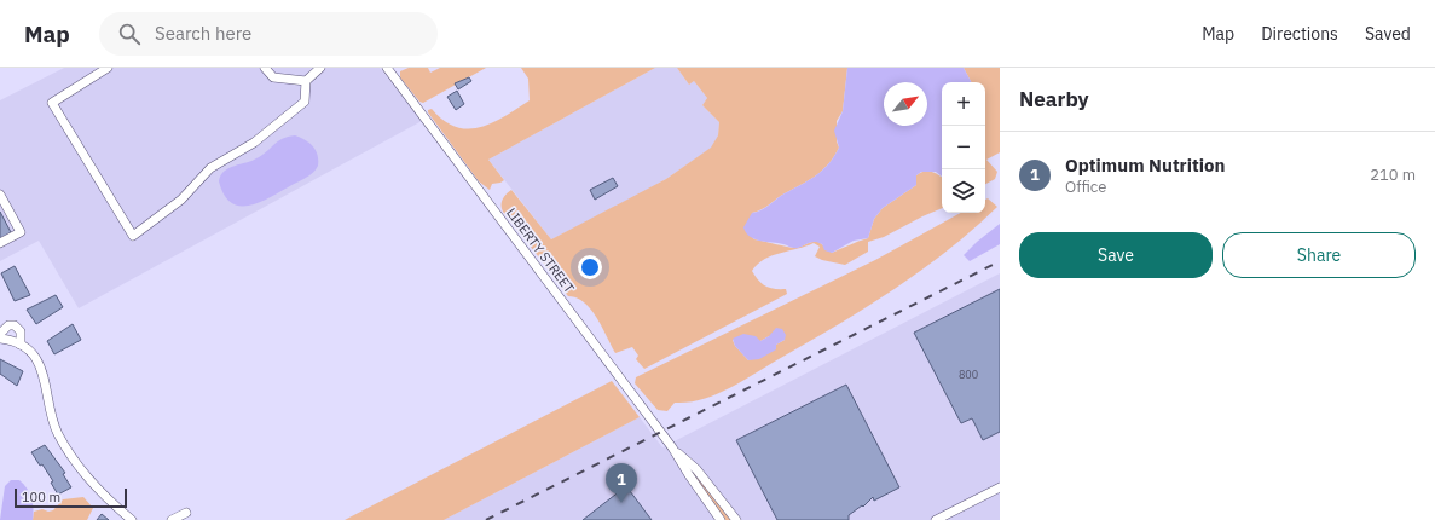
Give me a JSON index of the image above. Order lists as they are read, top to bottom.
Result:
{
  "streets": {
    "street": ["LIBERTY STREET"]
  },
  "house_numbers": ["800"],
  "scale_bar": "100 m",
  "north": "top right",
  "page": {
    "header": "Map",
    "search": "Search here",
    "nav": ["Map", "Directions", "Saved"],
    "heading": "Nearby",
    "map_buttons": ["+", "−"],
    "list": [
      {
        "mark": "1",
        "name": "Optimum Nutrition",
        "note": "Office",
        "value": "210 m"
      }
    ],
    "buttons": ["Save", "Share"],
    "pins": "1",
    "scale": "100 m"
  }
}
